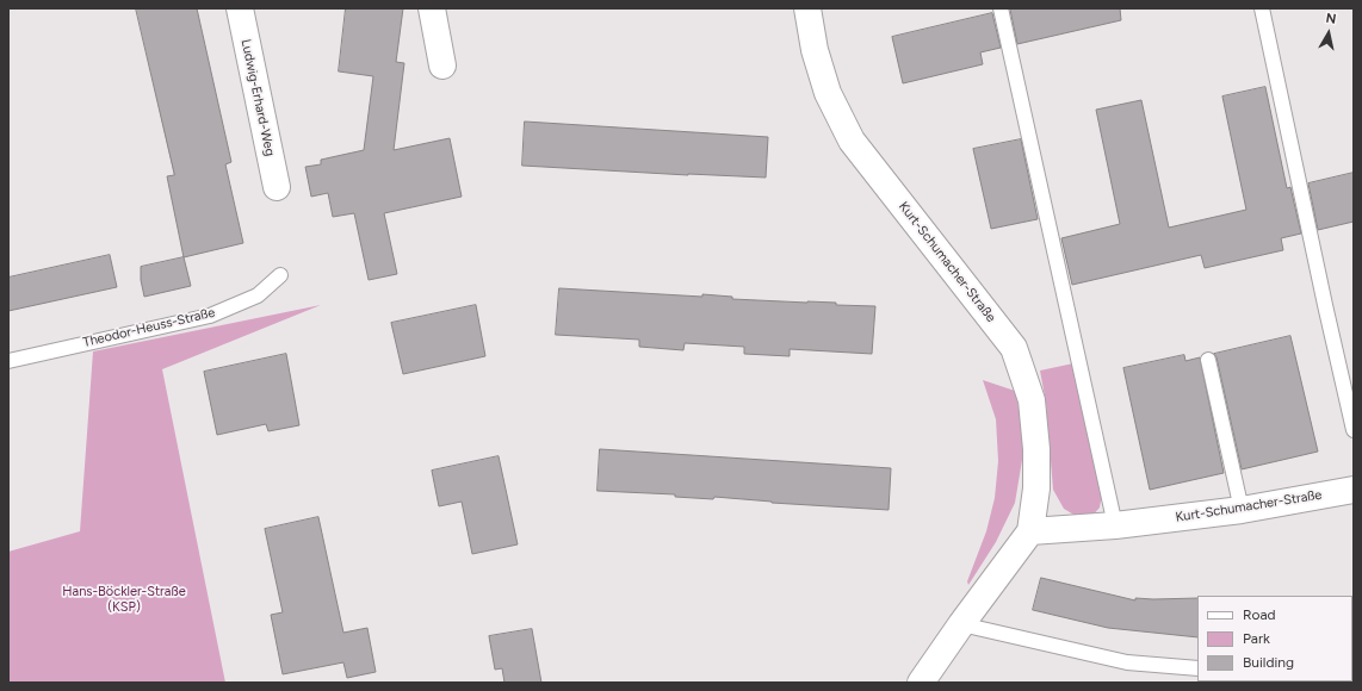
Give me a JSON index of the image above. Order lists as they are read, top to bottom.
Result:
{
  "streets": {
    "street": ["Ludwig-Erhard-Weg", "Kurt-Schumacher-Straße"],
    "lane": ["Theodor-Heuss-Straße"]
  },
  "parks": ["Hans-Böckler-Straße (KSP)"],
  "legend": ["Road", "Park", "Building"],
  "north": "top"
}
